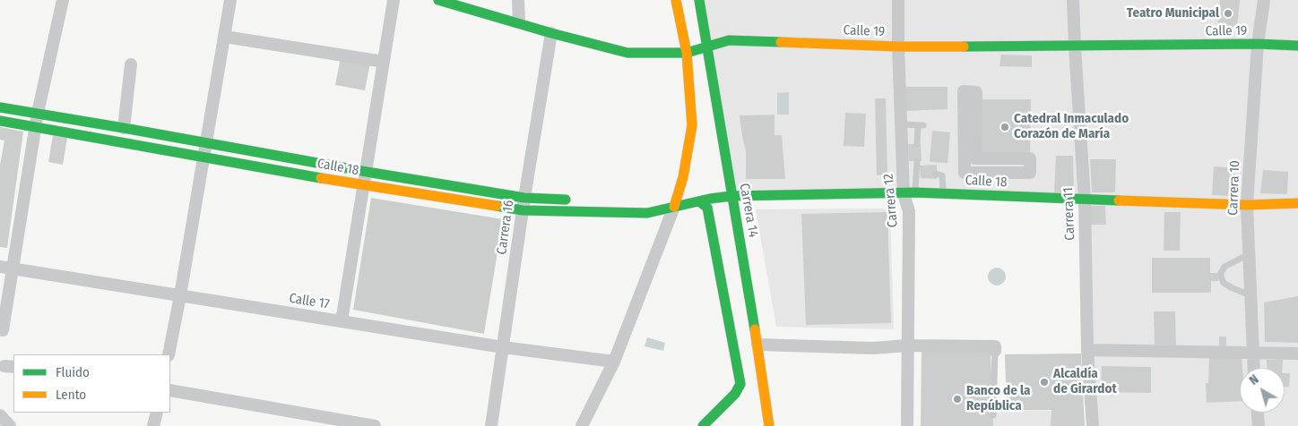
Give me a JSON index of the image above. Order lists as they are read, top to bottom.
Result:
{
  "streets": {
    "street": [
      "Calle 19",
      "Calle 18",
      "Carrera 10",
      "Carrera 12",
      "Carrera 14",
      "Carrera 11",
      "Carrera 16",
      "Calle 17"
    ]
  },
  "crossings": [
    ["Calle 19", "Carrera 10"],
    ["Calle 19", "Carrera 12"],
    ["Calle 19", "Carrera 14"],
    ["Calle 19", "Carrera 11"],
    ["Calle 19", "Carrera 16"],
    ["Calle 18", "Carrera 10"],
    ["Calle 18", "Carrera 12"],
    ["Calle 18", "Carrera 14"],
    ["Calle 18", "Carrera 11"],
    ["Calle 18", "Carrera 16"],
    ["Carrera 16", "Calle 17"]
  ],
  "places": [
    "Teatro Municipal",
    "Catedral Inmaculado Corazón de María",
    "Alcaldía de Girardot",
    "Banco de la República"
  ],
  "legend": ["Fluido", "Lento"],
  "north": "top left"
}
